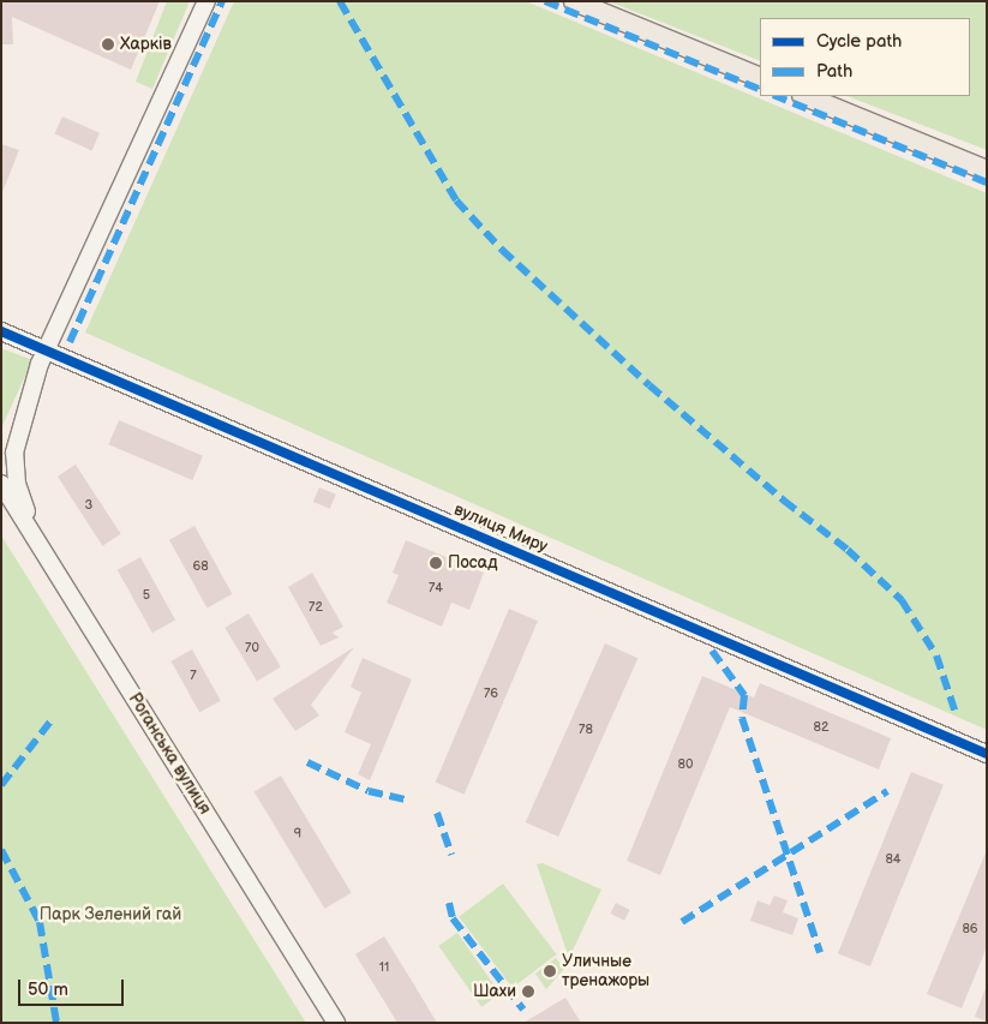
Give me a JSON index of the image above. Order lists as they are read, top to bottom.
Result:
{
  "streets": {
    "main road": ["вулиця Миру", "Роганська вулиця"]
  },
  "parks": ["Парк Зелений гай"],
  "places": [
    "Харків",
    "Посад",
    "Уличные тренажоры",
    "Шахи"
  ],
  "house_numbers": [
    "3",
    "68",
    "74",
    "5",
    "72",
    "70",
    "7",
    "76",
    "82",
    "78",
    "80",
    "9",
    "84",
    "86",
    "11"
  ],
  "legend": ["Cycle path", "Path"],
  "scale_bar": "50 m"
}
